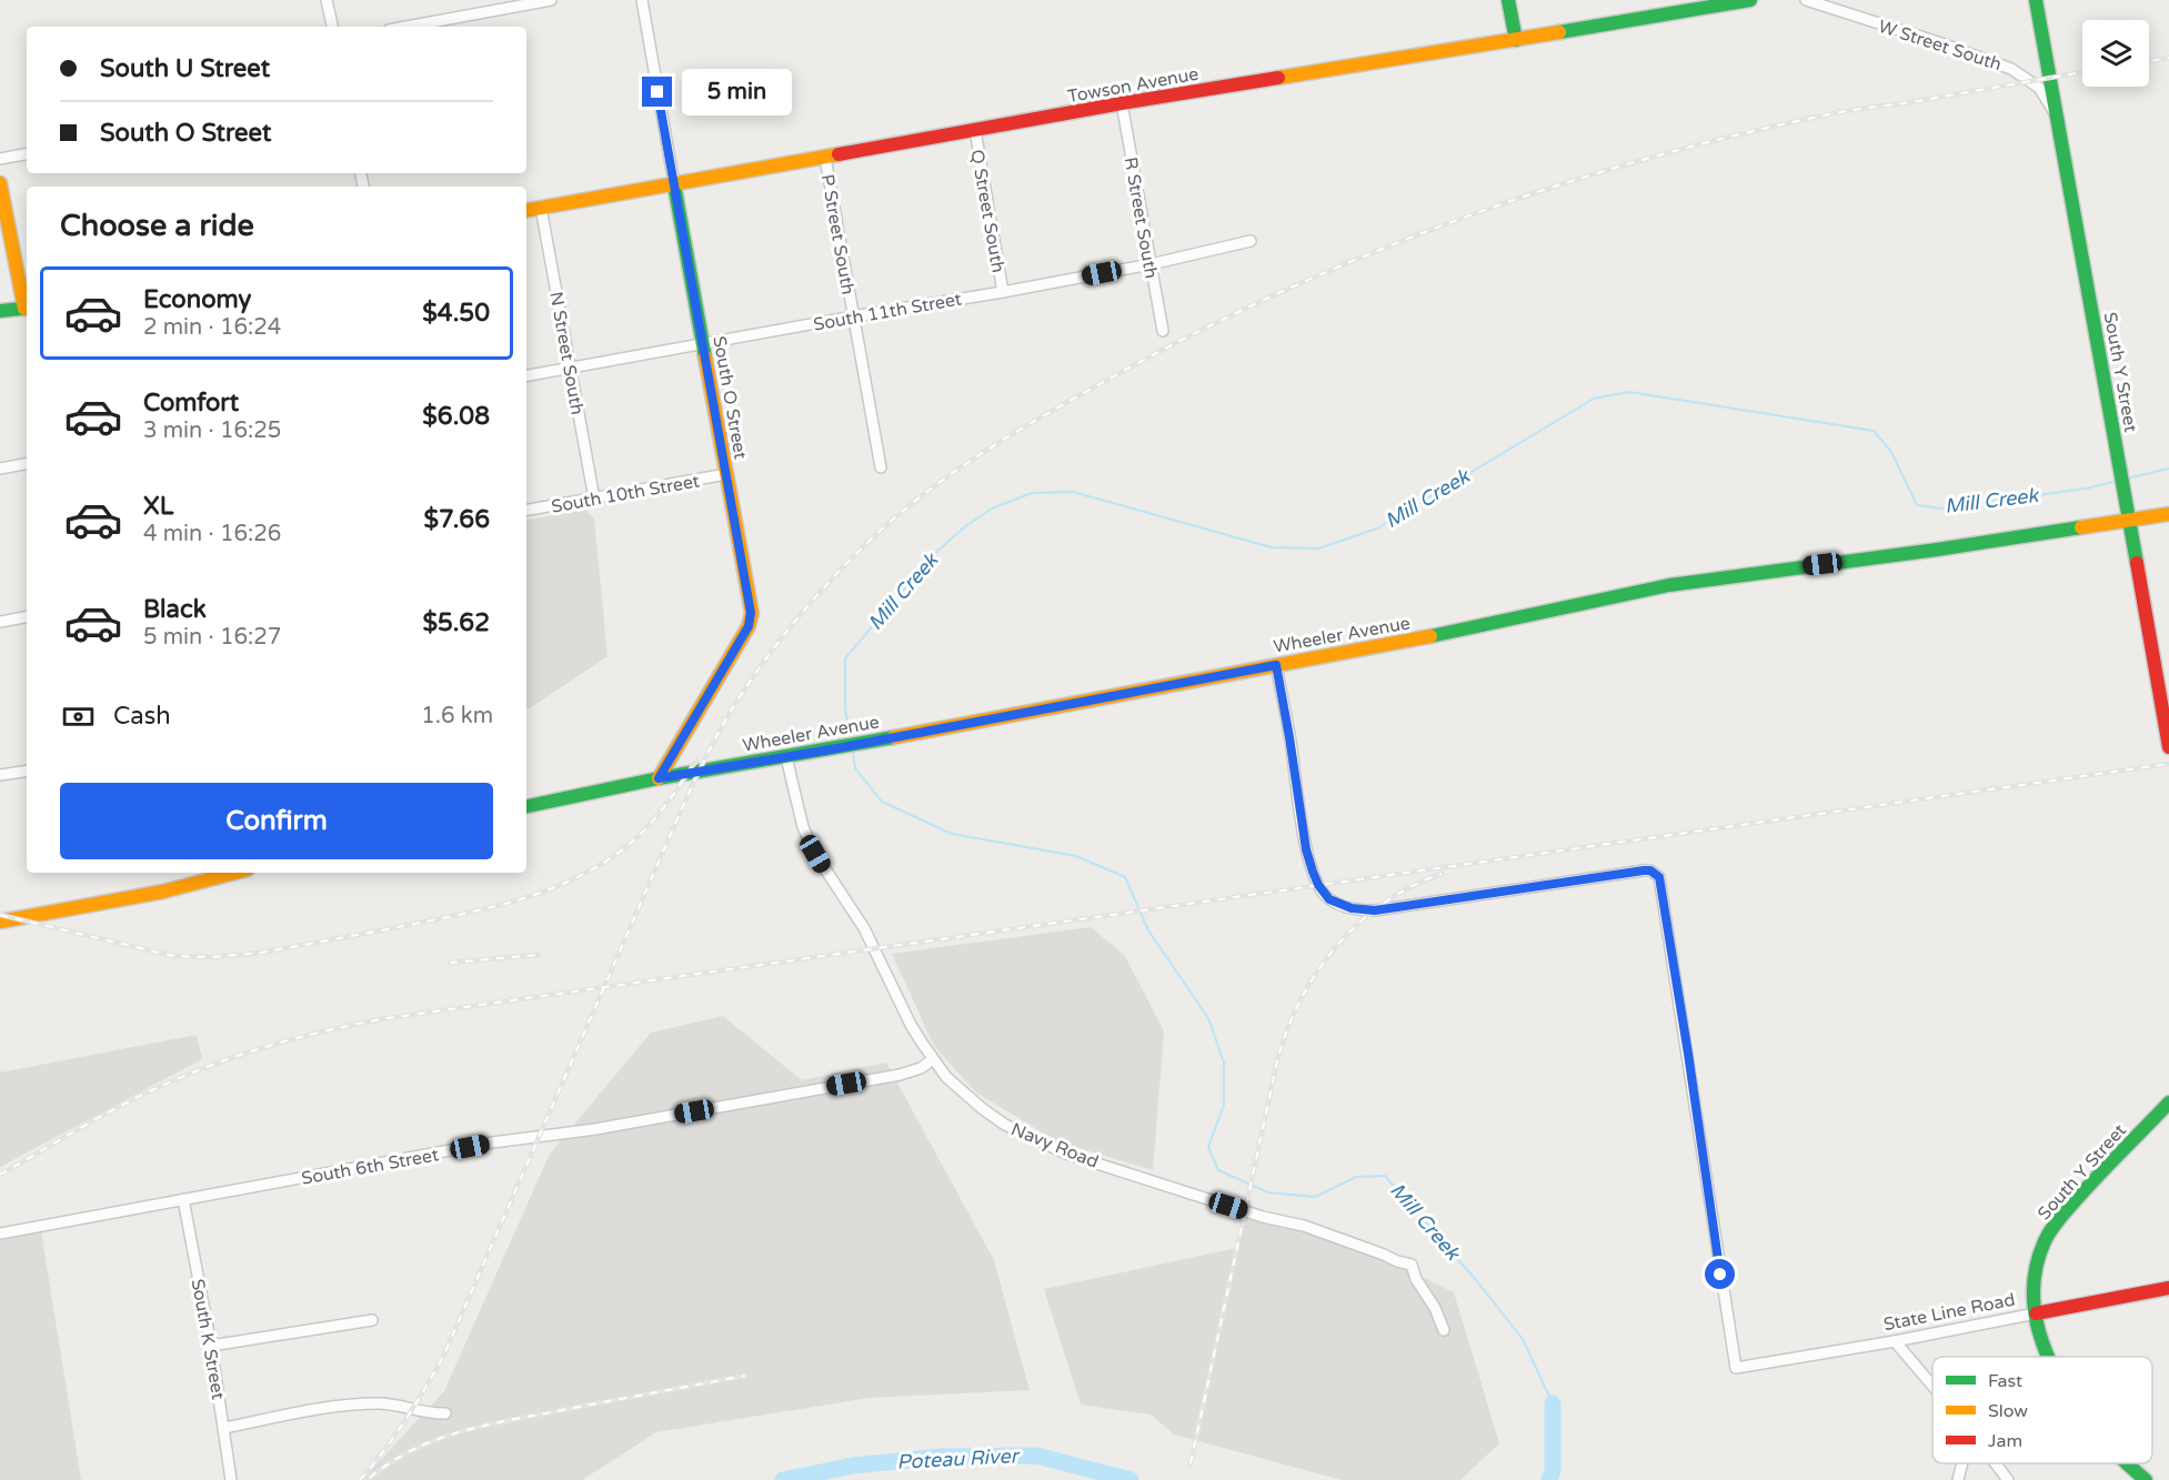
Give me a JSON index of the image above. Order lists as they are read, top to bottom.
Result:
{
  "streets": {
    "main road": [
      "Towson Avenue",
      "South Y Street",
      "South O Street",
      "Wheeler Avenue",
      "State Line Road"
    ],
    "street": [
      "W Street South",
      "Q Street South",
      "R Street South",
      "P Street South",
      "South 11th Street",
      "N Street South",
      "South 10th Street",
      "Navy Road",
      "South 6th Street",
      "South K Street"
    ]
  },
  "crossings": [
    ["W Street South", "South Y Street"],
    ["Towson Avenue", "Q Street South"],
    ["Towson Avenue", "R Street South"],
    ["Towson Avenue", "P Street South"],
    ["Towson Avenue", "N Street South"],
    ["Towson Avenue", "South O Street"],
    ["Q Street South", "South 11th Street"],
    ["R Street South", "South 11th Street"],
    ["P Street South", "South 11th Street"],
    ["South 11th Street", "N Street South"],
    ["South 11th Street", "South O Street"],
    ["N Street South", "South 10th Street"],
    ["South Y Street", "Wheeler Avenue"],
    ["South Y Street", "State Line Road"],
    ["South O Street", "South 10th Street"],
    ["South O Street", "Wheeler Avenue"],
    ["Wheeler Avenue", "Navy Road"],
    ["Wheeler Avenue", "State Line Road"],
    ["Navy Road", "South 6th Street"],
    ["South 6th Street", "South K Street"]
  ],
  "water": ["Mill Creek", "Poteau River"],
  "legend": ["Fast", "Slow", "Jam"],
  "page": {
    "banner": ["South U Street", "South O Street"],
    "bubble": "5 min",
    "heading": "Choose a ride",
    "list": [
      {
        "name": "Economy",
        "note": "2 min · 16:24",
        "value": "$4.50"
      },
      {
        "name": "Comfort",
        "note": "3 min · 16:25",
        "value": "$6.08"
      },
      {
        "name": "XL",
        "note": "4 min · 16:26",
        "value": "$7.66"
      },
      {
        "name": "Black",
        "note": "5 min · 16:27",
        "value": "$5.62"
      }
    ],
    "pay": ["Cash", "1.6 km"],
    "buttons": "Confirm"
  }
}
